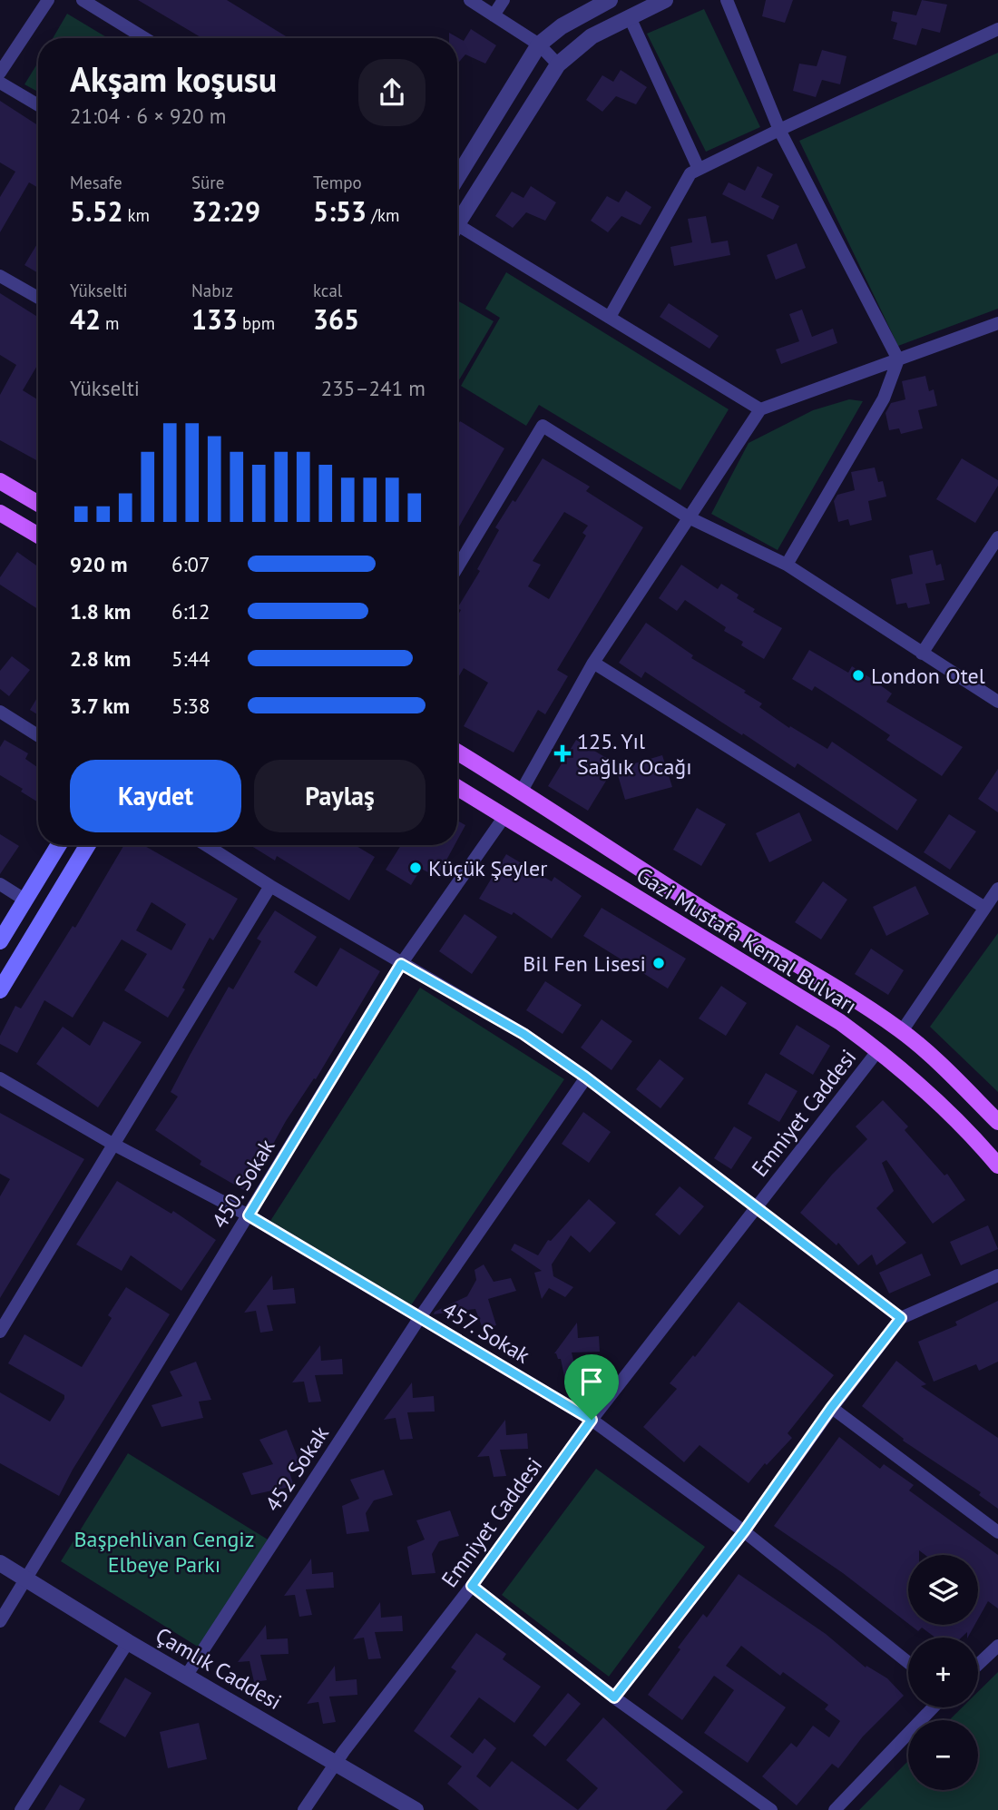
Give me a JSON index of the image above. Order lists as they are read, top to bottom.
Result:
{
  "streets": {
    "main road": ["Gazi Mustafa Kemal Bulvarı"],
    "street": [
      "Emniyet Caddesi",
      "450. Sokak",
      "457. Sokak",
      "452 Sokak",
      "Çamlık Caddesi"
    ]
  },
  "crossings": [
    ["Gazi Mustafa Kemal Bulvarı", "Emniyet Caddesi"],
    ["Gazi Mustafa Kemal Bulvarı", "450. Sokak"],
    ["Emniyet Caddesi", "457. Sokak"],
    ["Emniyet Caddesi", "Çamlık Caddesi"],
    ["450. Sokak", "457. Sokak"],
    ["450. Sokak", "Çamlık Caddesi"],
    ["457. Sokak", "452 Sokak"],
    ["452 Sokak", "Çamlık Caddesi"]
  ],
  "parks": ["Başpehlivan Cengiz Elbeye Parkı"],
  "places": {
    "other": ["London Otel", "Küçük Şeyler", "Bil Fen Lisesi"],
    "health": ["125. Yıl Sağlık Ocağı"]
  },
  "page": {
    "heading": ["Akşam koşusu", "21:04 · 6 × 920 m"],
    "stats": [
      ["Mesafe", "5.52 km"],
      ["Süre", "32:29"],
      ["Tempo", "5:53 /km"],
      ["Yükselti", "42 m"],
      ["Nabız", "133 bpm"],
      ["kcal", "365"]
    ],
    "chart": ["Yükselti", "235–241 m"],
    "list": [
      {
        "name": "920 m",
        "note": "6:07"
      },
      {
        "name": "1.8 km",
        "note": "6:12"
      },
      {
        "name": "2.8 km",
        "note": "5:44"
      },
      {
        "name": "3.7 km",
        "note": "5:38"
      }
    ],
    "buttons": ["Kaydet", "Paylaş"],
    "map_buttons": ["+", "−"]
  }
}
